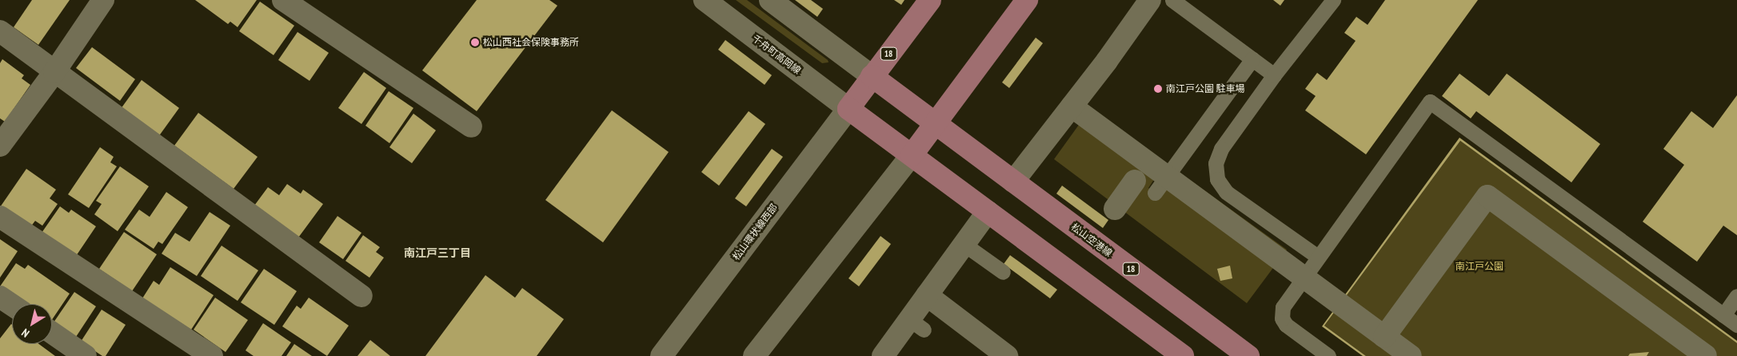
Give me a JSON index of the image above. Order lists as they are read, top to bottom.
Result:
{
  "streets": {
    "main road": ["18", "松山空港線"],
    "street": ["千舟町高岡線", "松山環状線西部"]
  },
  "crossings": [
    ["18", "千舟町高岡線"],
    ["18", "松山環状線西部"],
    ["18", "松山空港線"],
    ["千舟町高岡線", "松山環状線西部"]
  ],
  "districts": ["南江戸三丁目"],
  "parks": ["南江戸公園"],
  "places": ["松山西社会保険事務所", "南江戸公園 駐車場"],
  "north": "bottom left"
}
